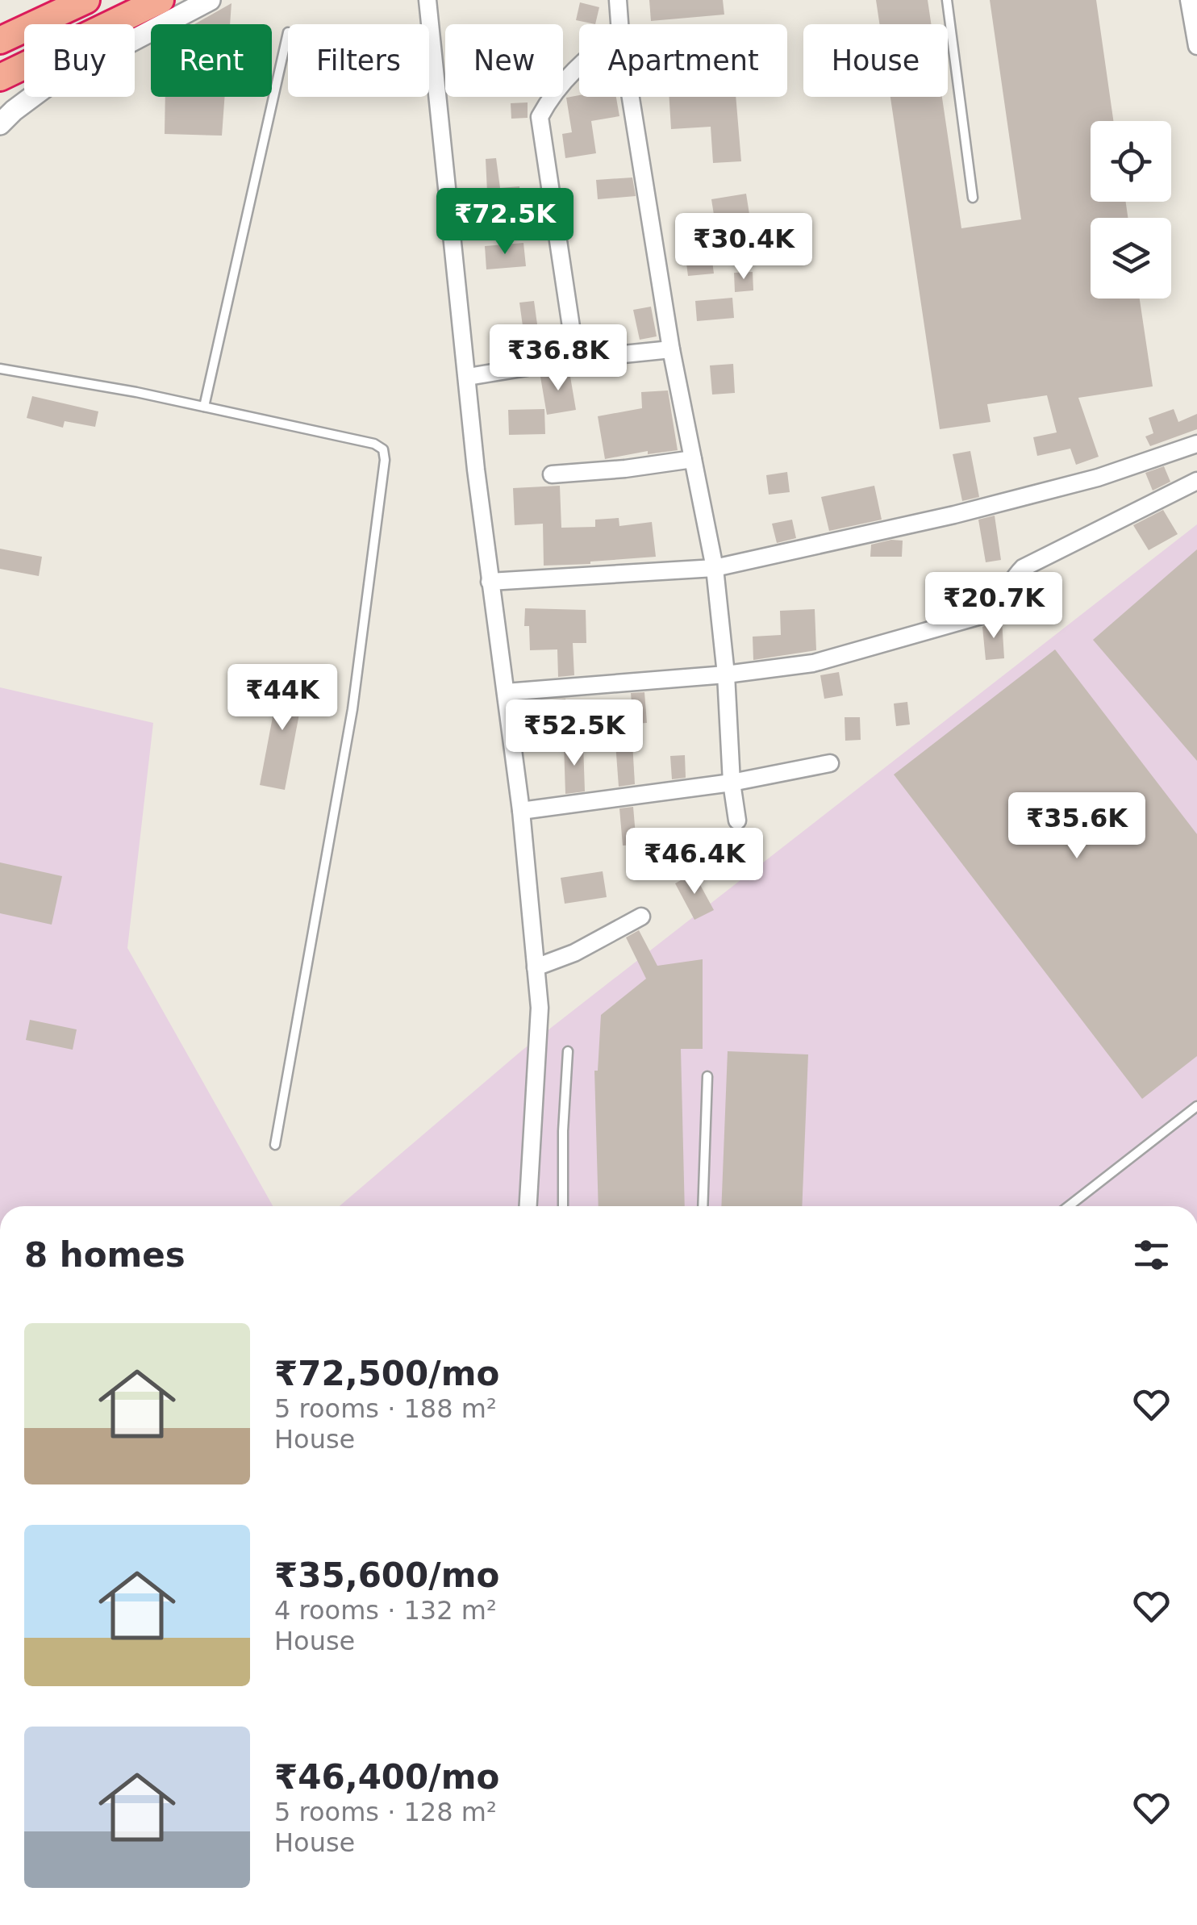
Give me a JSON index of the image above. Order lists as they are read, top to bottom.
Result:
{
  "page": {
    "chip": [
      "Buy",
      "Rent",
      "Filters",
      "New",
      "Apartment",
      "House"
    ],
    "price": [
      "₹72.5K",
      "₹30.4K",
      "₹36.8K",
      "₹20.7K",
      "₹44K",
      "₹52.5K",
      "₹35.6K",
      "₹46.4K"
    ],
    "heading": "8 homes",
    "list": [
      {
        "name": "₹72,500/mo",
        "note": "5 rooms · 188 m² · House"
      },
      {
        "name": "₹35,600/mo",
        "note": "4 rooms · 132 m² · House"
      },
      {
        "name": "₹46,400/mo",
        "note": "5 rooms · 128 m² · House"
      }
    ]
  }
}
